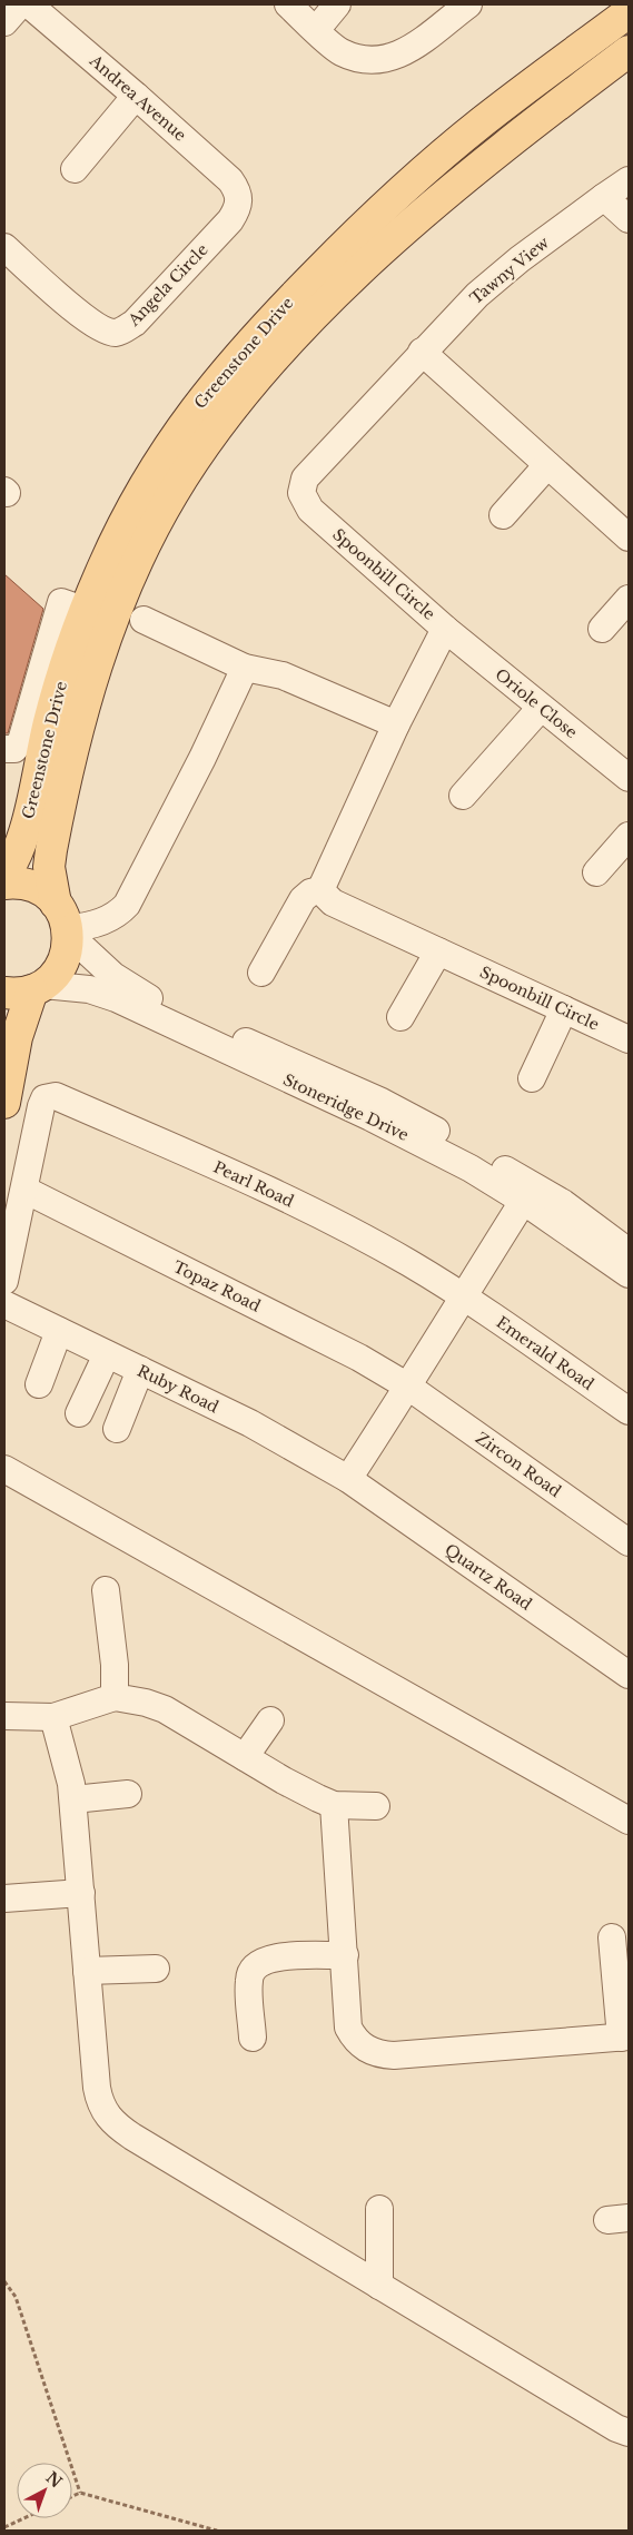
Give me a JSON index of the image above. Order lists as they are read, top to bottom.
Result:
{
  "streets": {
    "main road": ["Greenstone Drive"],
    "street": [
      "Andrea Avenue",
      "Tawny View",
      "Angela Circle",
      "Spoonbill Circle",
      "Oriole Close",
      "Stoneridge Drive",
      "Pearl Road",
      "Topaz Road",
      "Emerald Road",
      "Ruby Road",
      "Zircon Road",
      "Quartz Road"
    ]
  },
  "crossings": [
    ["Andrea Avenue", "Angela Circle"],
    ["Tawny View", "Spoonbill Circle"],
    ["Greenstone Drive", "Stoneridge Drive"],
    ["Spoonbill Circle", "Oriole Close"],
    ["Pearl Road", "Topaz Road"],
    ["Pearl Road", "Emerald Road"],
    ["Topaz Road", "Zircon Road"],
    ["Ruby Road", "Quartz Road"]
  ],
  "north": "top right"
}
